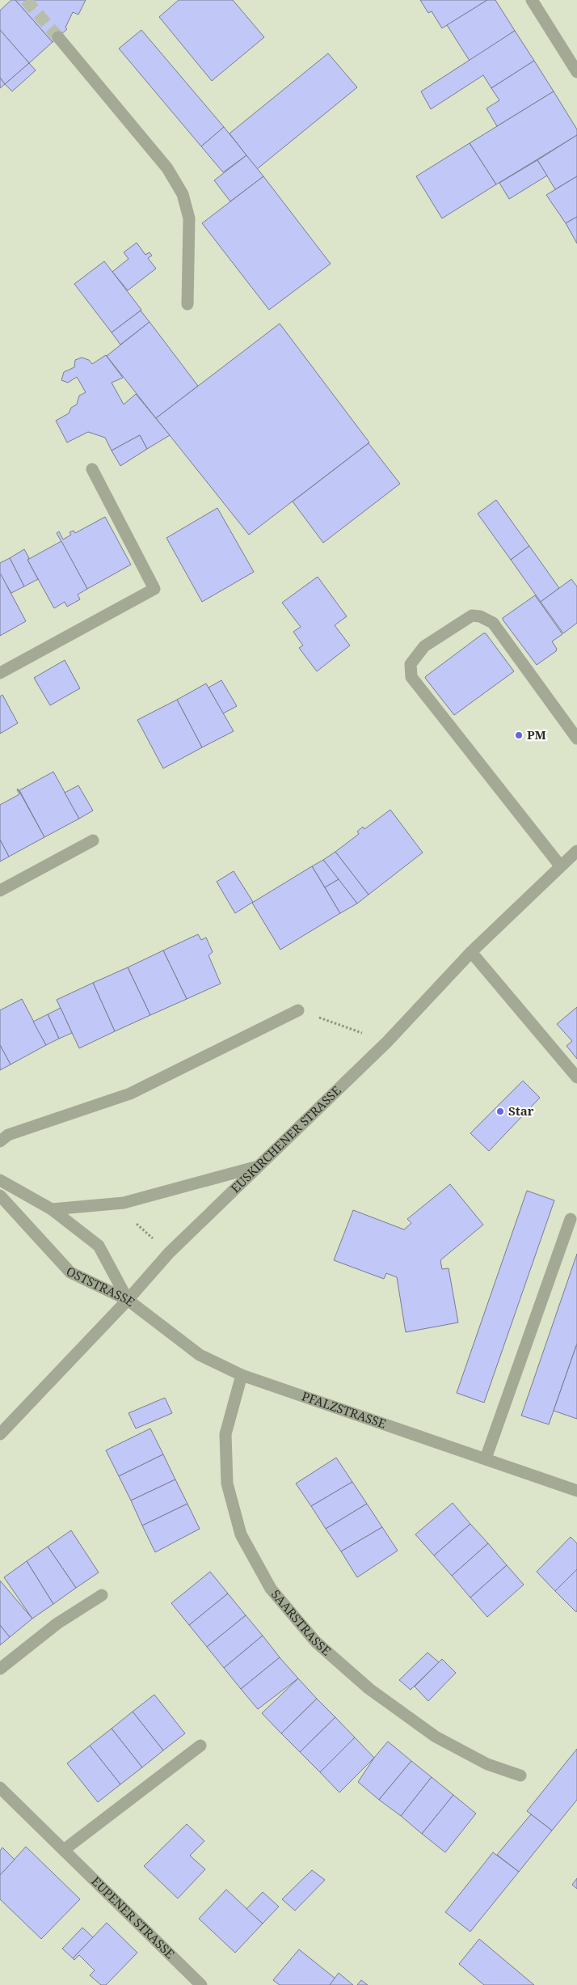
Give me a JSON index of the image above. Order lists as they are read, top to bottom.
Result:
{
  "streets": {
    "street": [
      "EUSKIRCHENER STRASSE",
      "OSTSTRASSE",
      "PFALZSTRASSE",
      "SAARSTRASSE",
      "EUPENER STRASSE"
    ]
  },
  "crossings": [
    ["EUSKIRCHENER STRASSE", "OSTSTRASSE"],
    ["EUSKIRCHENER STRASSE", "PFALZSTRASSE"],
    ["OSTSTRASSE", "PFALZSTRASSE"],
    ["PFALZSTRASSE", "SAARSTRASSE"]
  ],
  "places": ["PM", "Star"]
}
